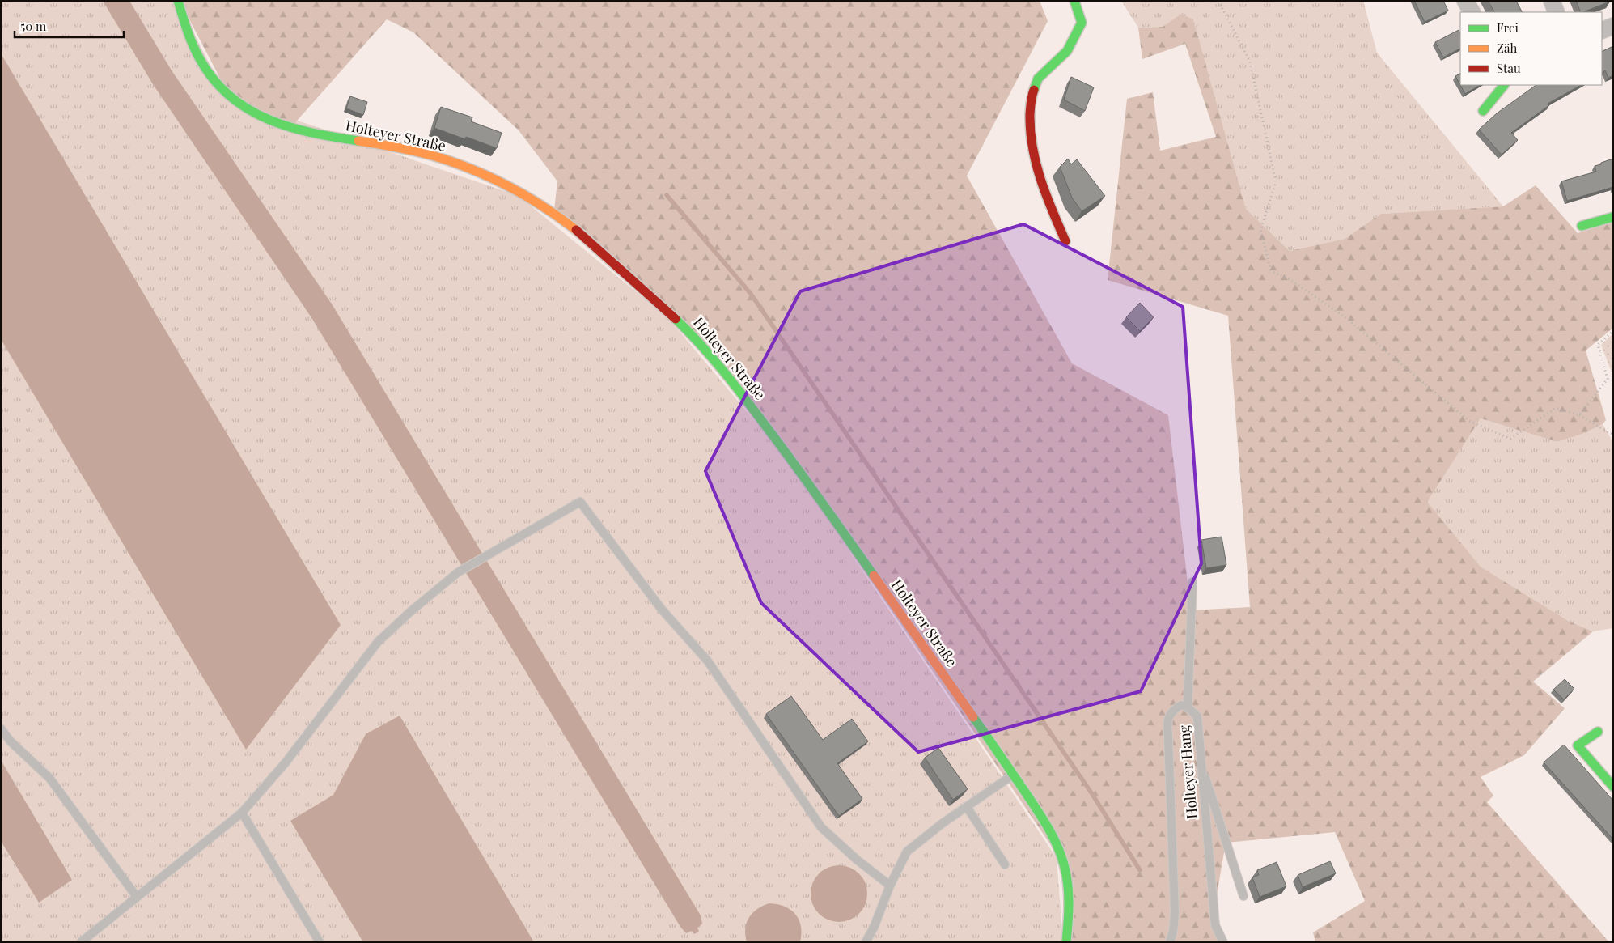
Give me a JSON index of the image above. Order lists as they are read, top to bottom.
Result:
{
  "streets": {
    "street": ["Holteyer Straße"],
    "lane": ["Holteyer Hang"]
  },
  "legend": ["Frei", "Zäh", "Stau"],
  "scale_bar": "50 m"
}
